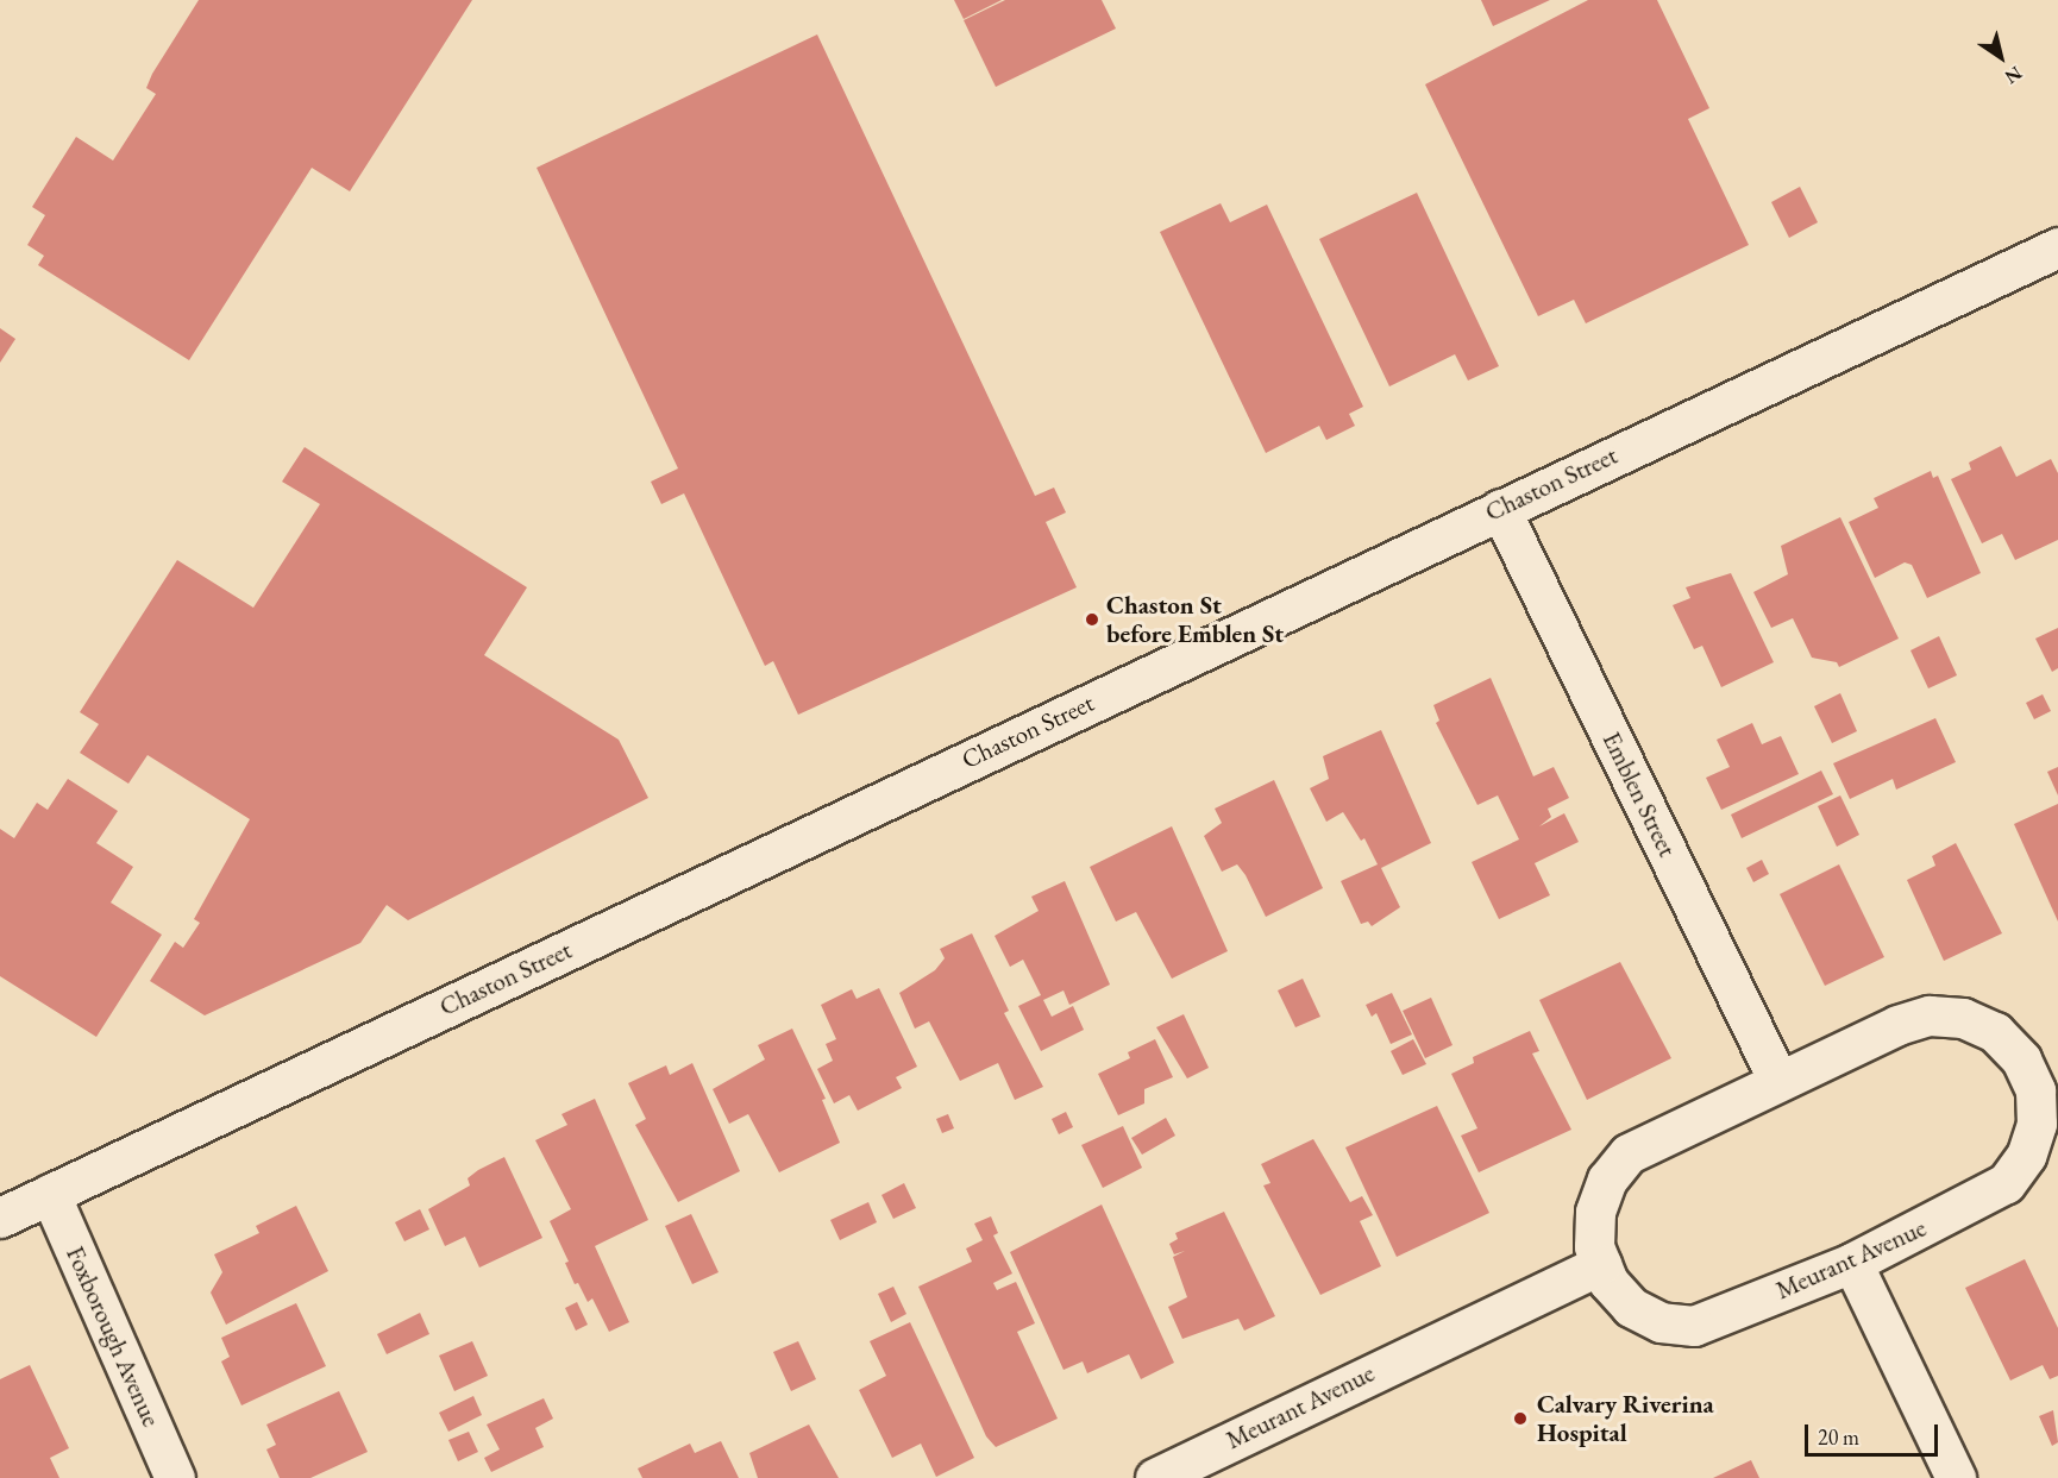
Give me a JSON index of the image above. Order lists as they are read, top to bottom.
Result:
{
  "streets": {
    "street": [
      "Chaston Street",
      "Emblen Street",
      "Meurant Avenue",
      "Foxborough Avenue"
    ]
  },
  "crossings": [
    ["Chaston Street", "Emblen Street"],
    ["Chaston Street", "Foxborough Avenue"],
    ["Emblen Street", "Meurant Avenue"]
  ],
  "places": ["Chaston St before Emblen St", "Calvary Riverina Hospital"],
  "scale_bar": "20 m",
  "north": "bottom right"
}
